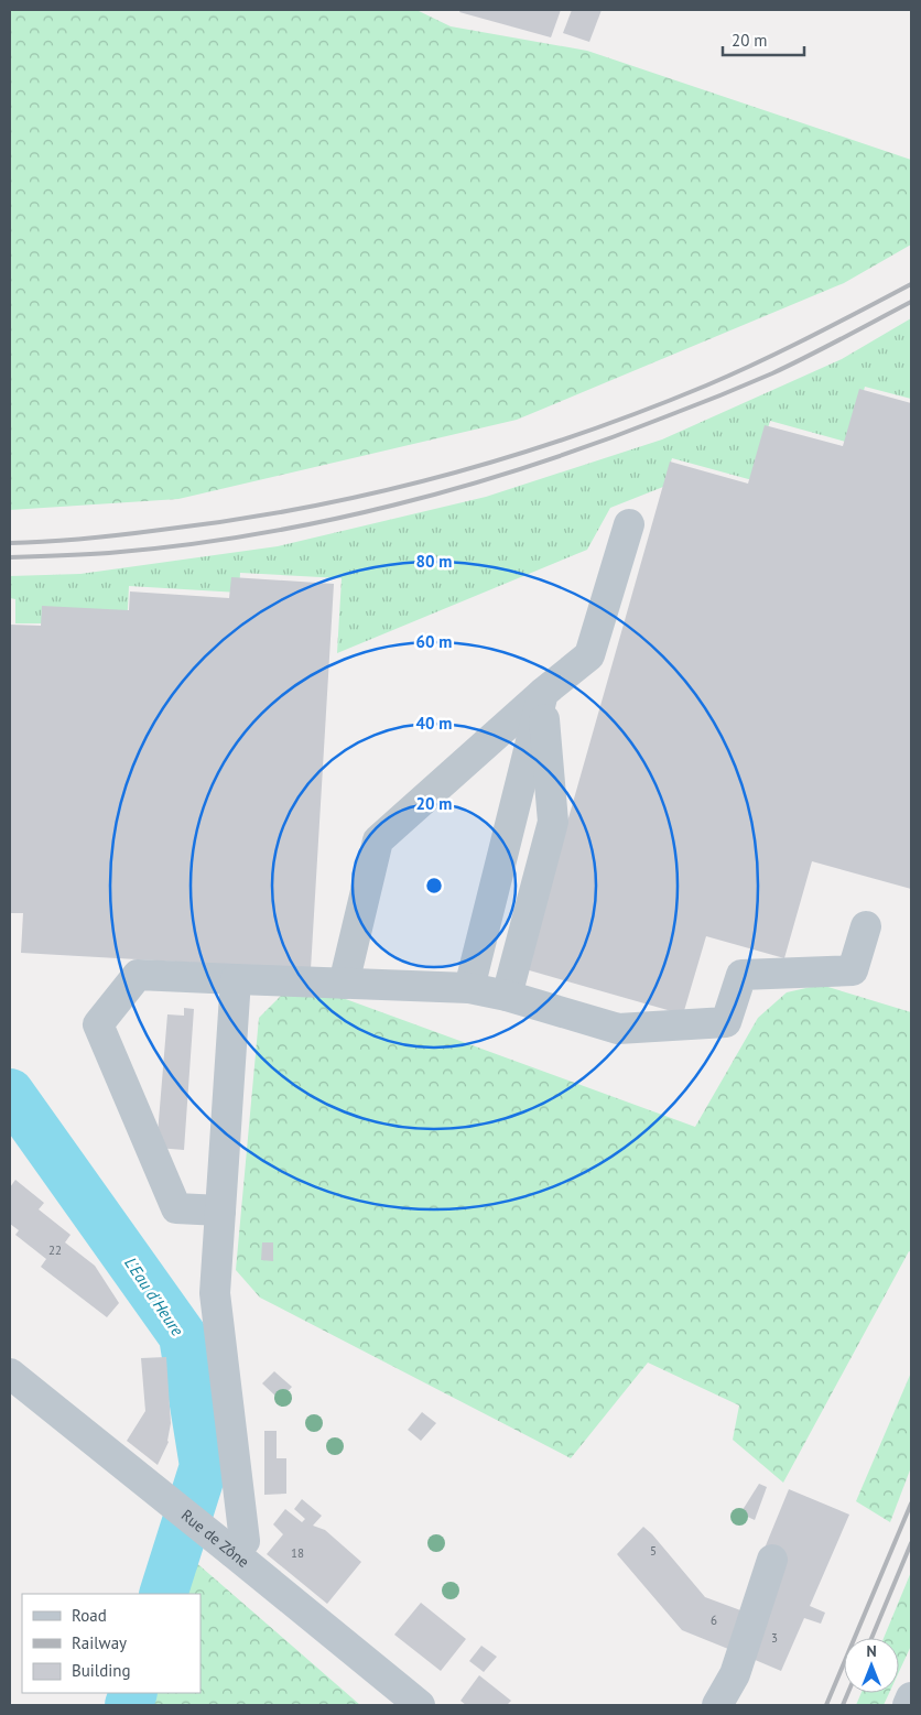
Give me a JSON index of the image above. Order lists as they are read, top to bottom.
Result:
{
  "streets": {
    "street": ["Rue de Zône"]
  },
  "water": ["L'Eau d'Heure"],
  "house_numbers": [
    "22",
    "5",
    "18",
    "6",
    "3"
  ],
  "legend": ["Road", "Railway", "Building"],
  "scale_bar": "20 m",
  "north": "top",
  "rings": [
    "80 m",
    "60 m",
    "40 m",
    "20 m"
  ]
}
